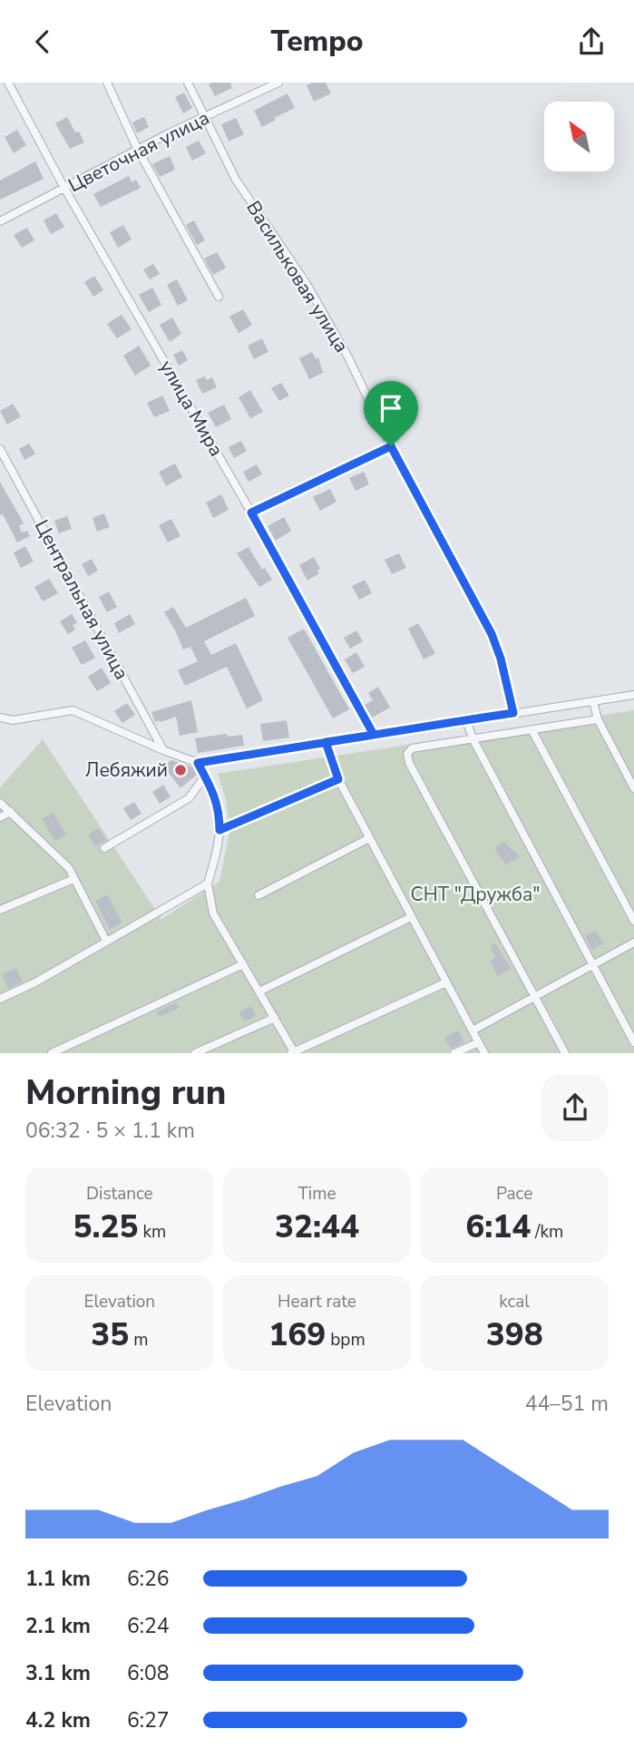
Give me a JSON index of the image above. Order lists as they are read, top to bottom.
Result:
{
  "streets": {
    "street": [
      "Цветочная улица",
      "Васильковая улица",
      "улица Мира",
      "Центральная улица"
    ]
  },
  "crossings": [
    ["Цветочная улица", "Васильковая улица"],
    ["Цветочная улица", "улица Мира"]
  ],
  "parks": ["СНТ \"Дружба\""],
  "places": ["Лебяжий"],
  "north": "top left",
  "page": {
    "header": "Tempo",
    "heading": ["Morning run", "06:32 · 5 × 1.1 km"],
    "stats": [
      ["Distance", "5.25 km"],
      ["Time", "32:44"],
      ["Pace", "6:14 /km"],
      ["Elevation", "35 m"],
      ["Heart rate", "169 bpm"],
      ["kcal", "398"]
    ],
    "chart": ["Elevation", "44–51 m"],
    "list": [
      {
        "name": "1.1 km",
        "note": "6:26"
      },
      {
        "name": "2.1 km",
        "note": "6:24"
      },
      {
        "name": "3.1 km",
        "note": "6:08"
      },
      {
        "name": "4.2 km",
        "note": "6:27"
      }
    ]
  }
}
